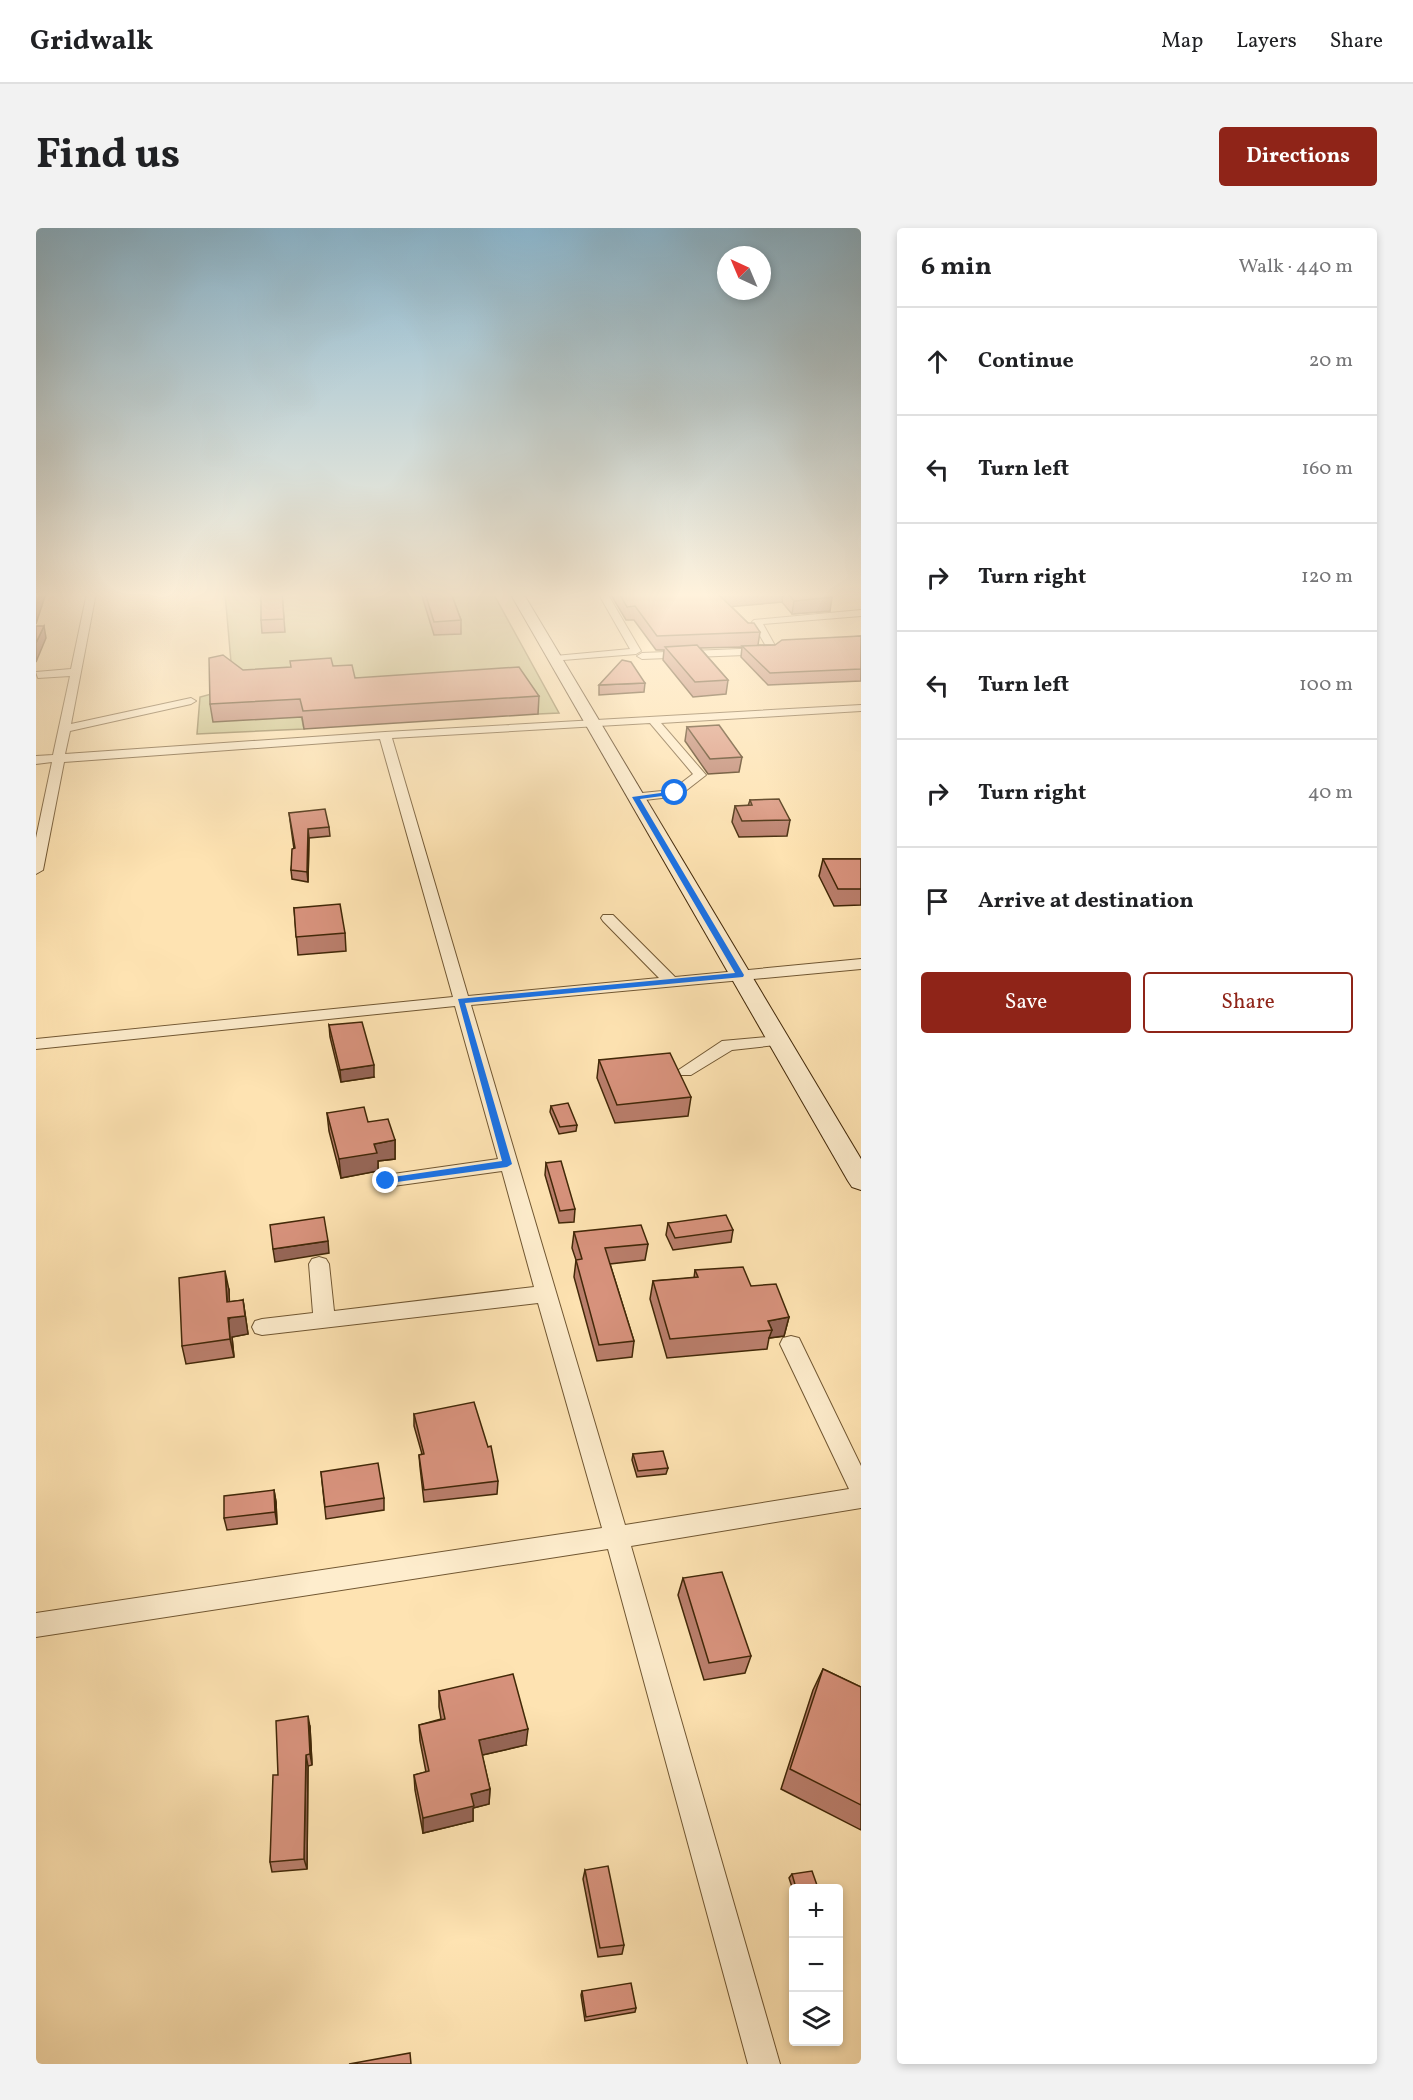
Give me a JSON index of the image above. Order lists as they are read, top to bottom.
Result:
{
  "north": "top left",
  "page": {
    "header": "Gridwalk",
    "nav": ["Map", "Layers", "Share"],
    "title": "Find us",
    "buttons": [
      "Directions",
      ["Save", "Share"]
    ],
    "heading": ["6 min", "Walk · 440 m"],
    "list": [
      ["Continue", "20 m"],
      ["Turn left", "160 m"],
      ["Turn right", "120 m"],
      ["Turn left", "100 m"],
      ["Turn right", "40 m"],
      "Arrive at destination"
    ],
    "map_buttons": ["+", "−"]
  }
}
